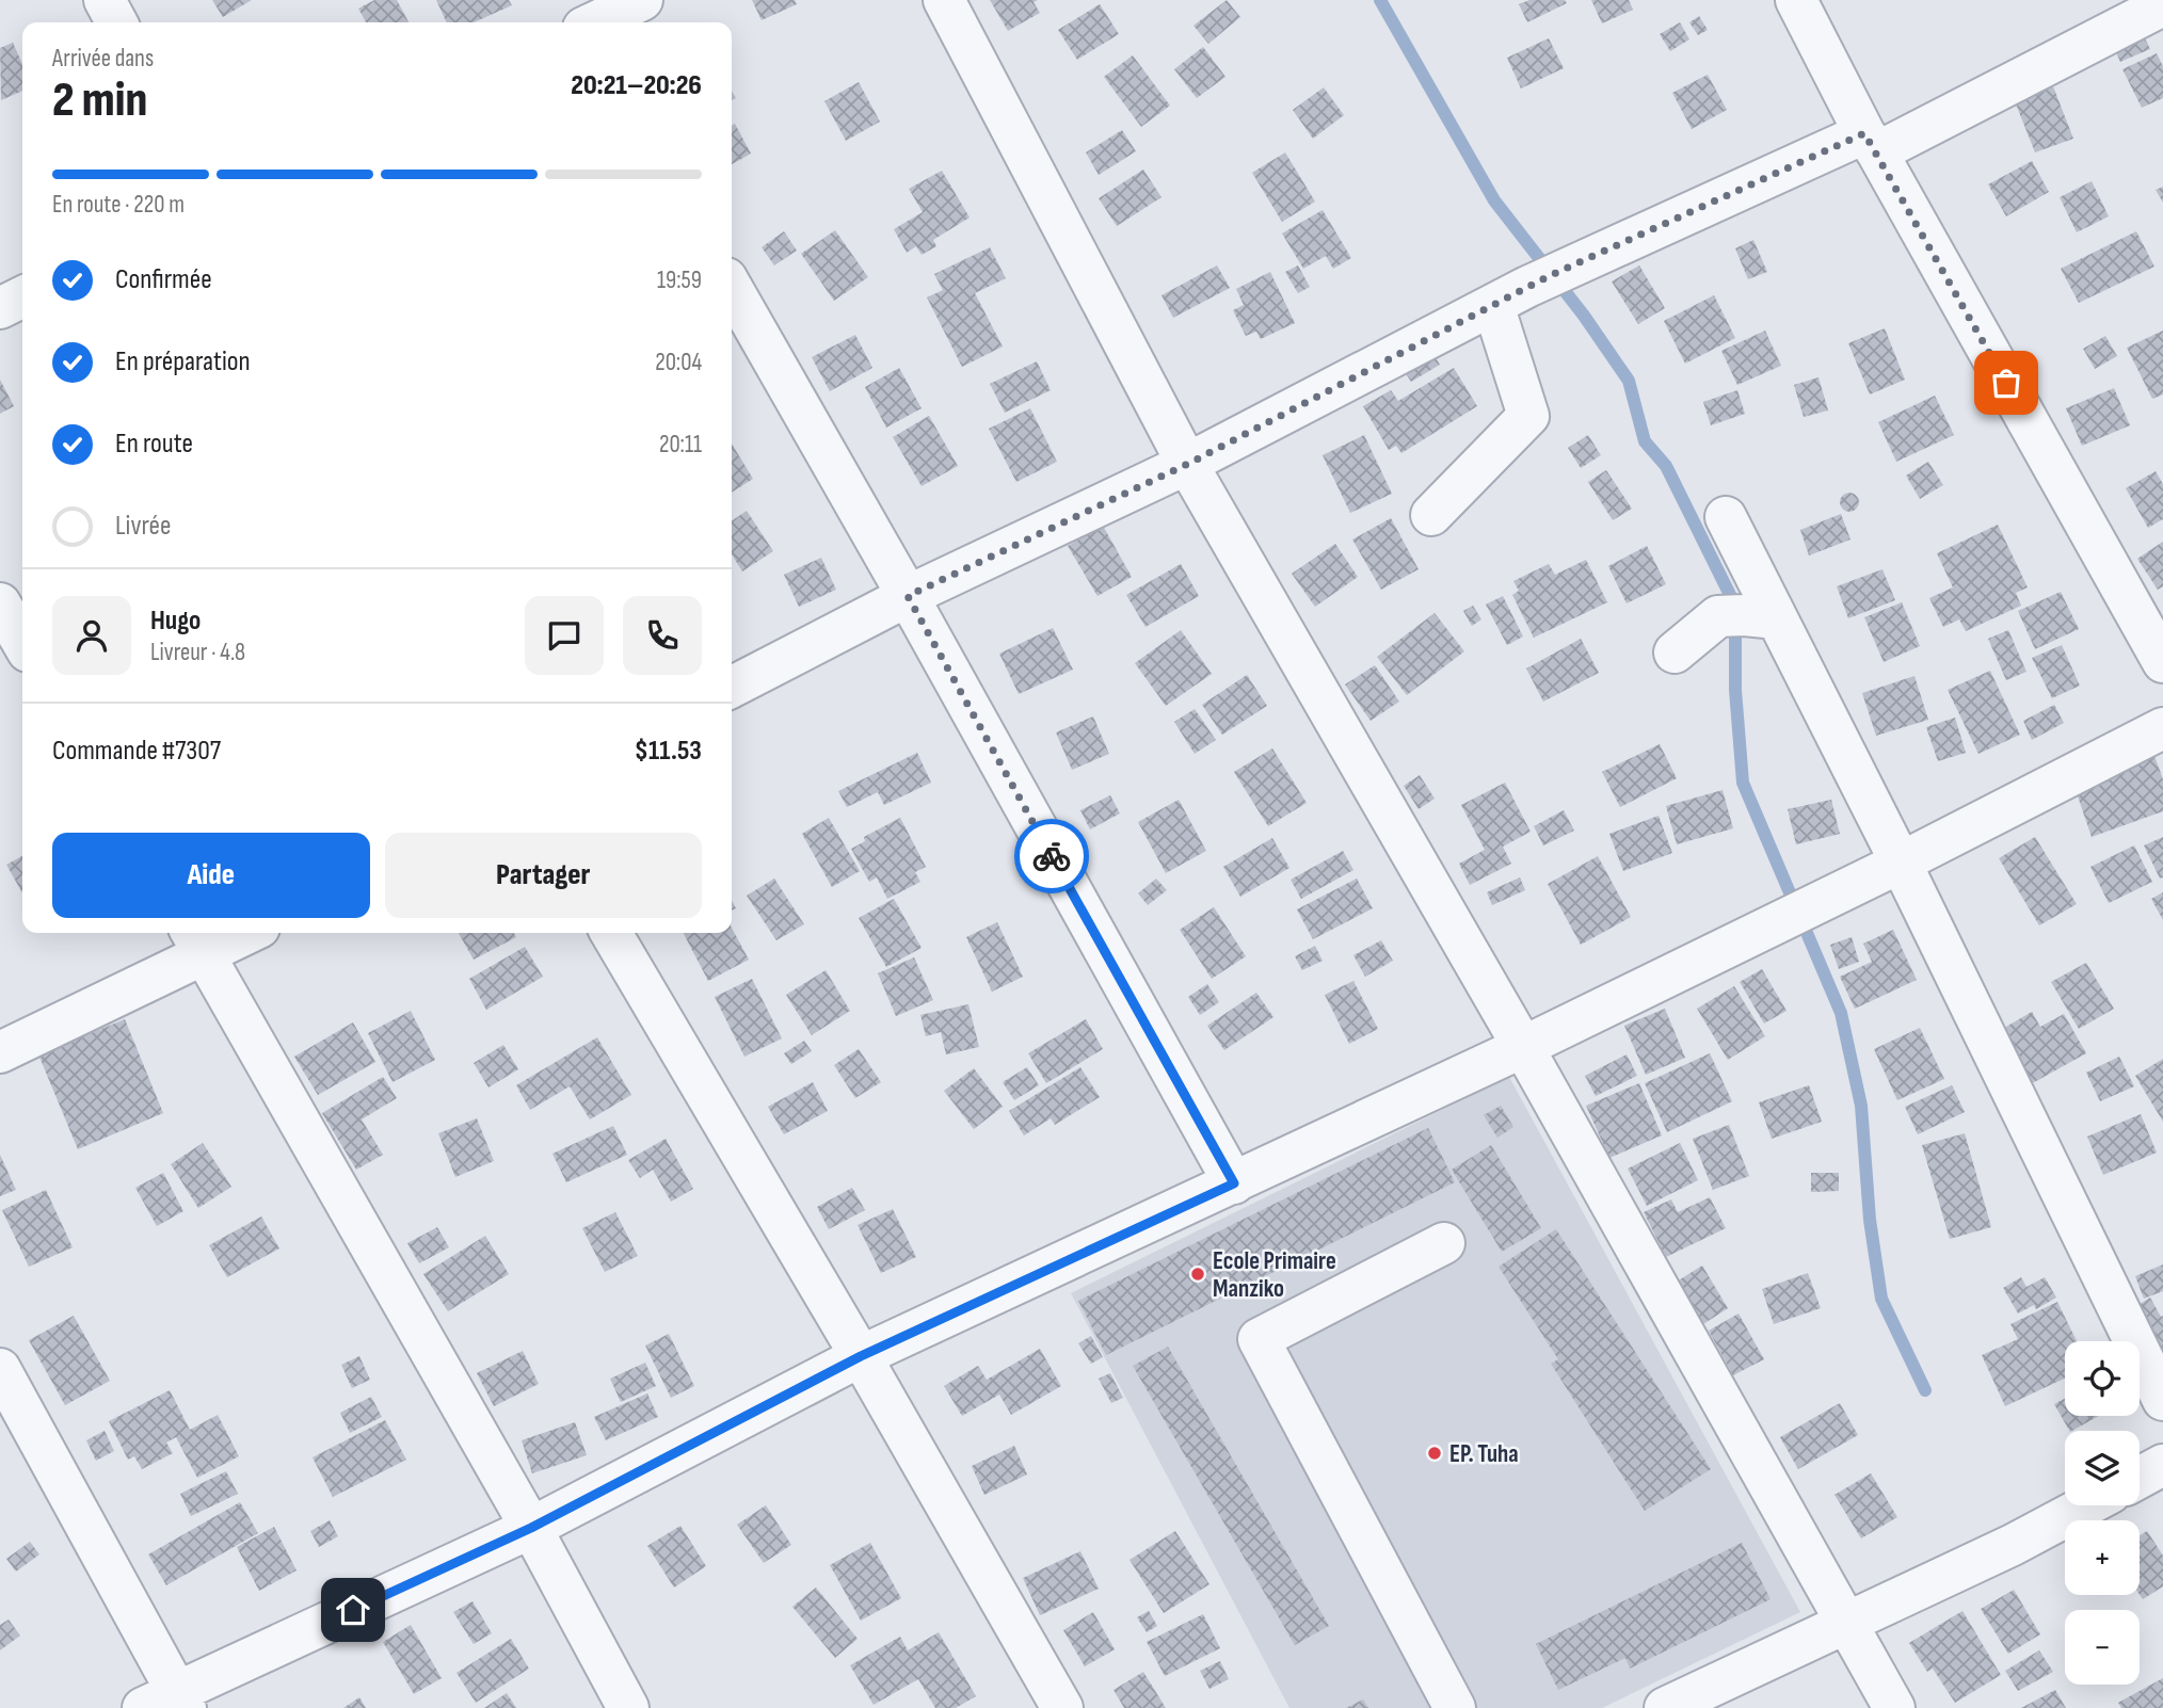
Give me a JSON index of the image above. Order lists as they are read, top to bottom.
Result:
{
  "places": ["Ecole Primaire Manziko", "EP. Tuha"],
  "page": {
    "heading": ["2 min", "Arrivée dans", "20:21–20:26"],
    "panel": [
      "Hugo",
      "Livreur · 4.8",
      "Commande #7307",
      "$11.53"
    ],
    "bar": "En route · 220 m",
    "list": [
      ["Confirmée", "19:59"],
      ["En préparation", "20:04"],
      ["En route", "20:11"],
      "Livrée"
    ],
    "buttons": ["Aide", "Partager"],
    "map_buttons": ["+", "−"]
  }
}
